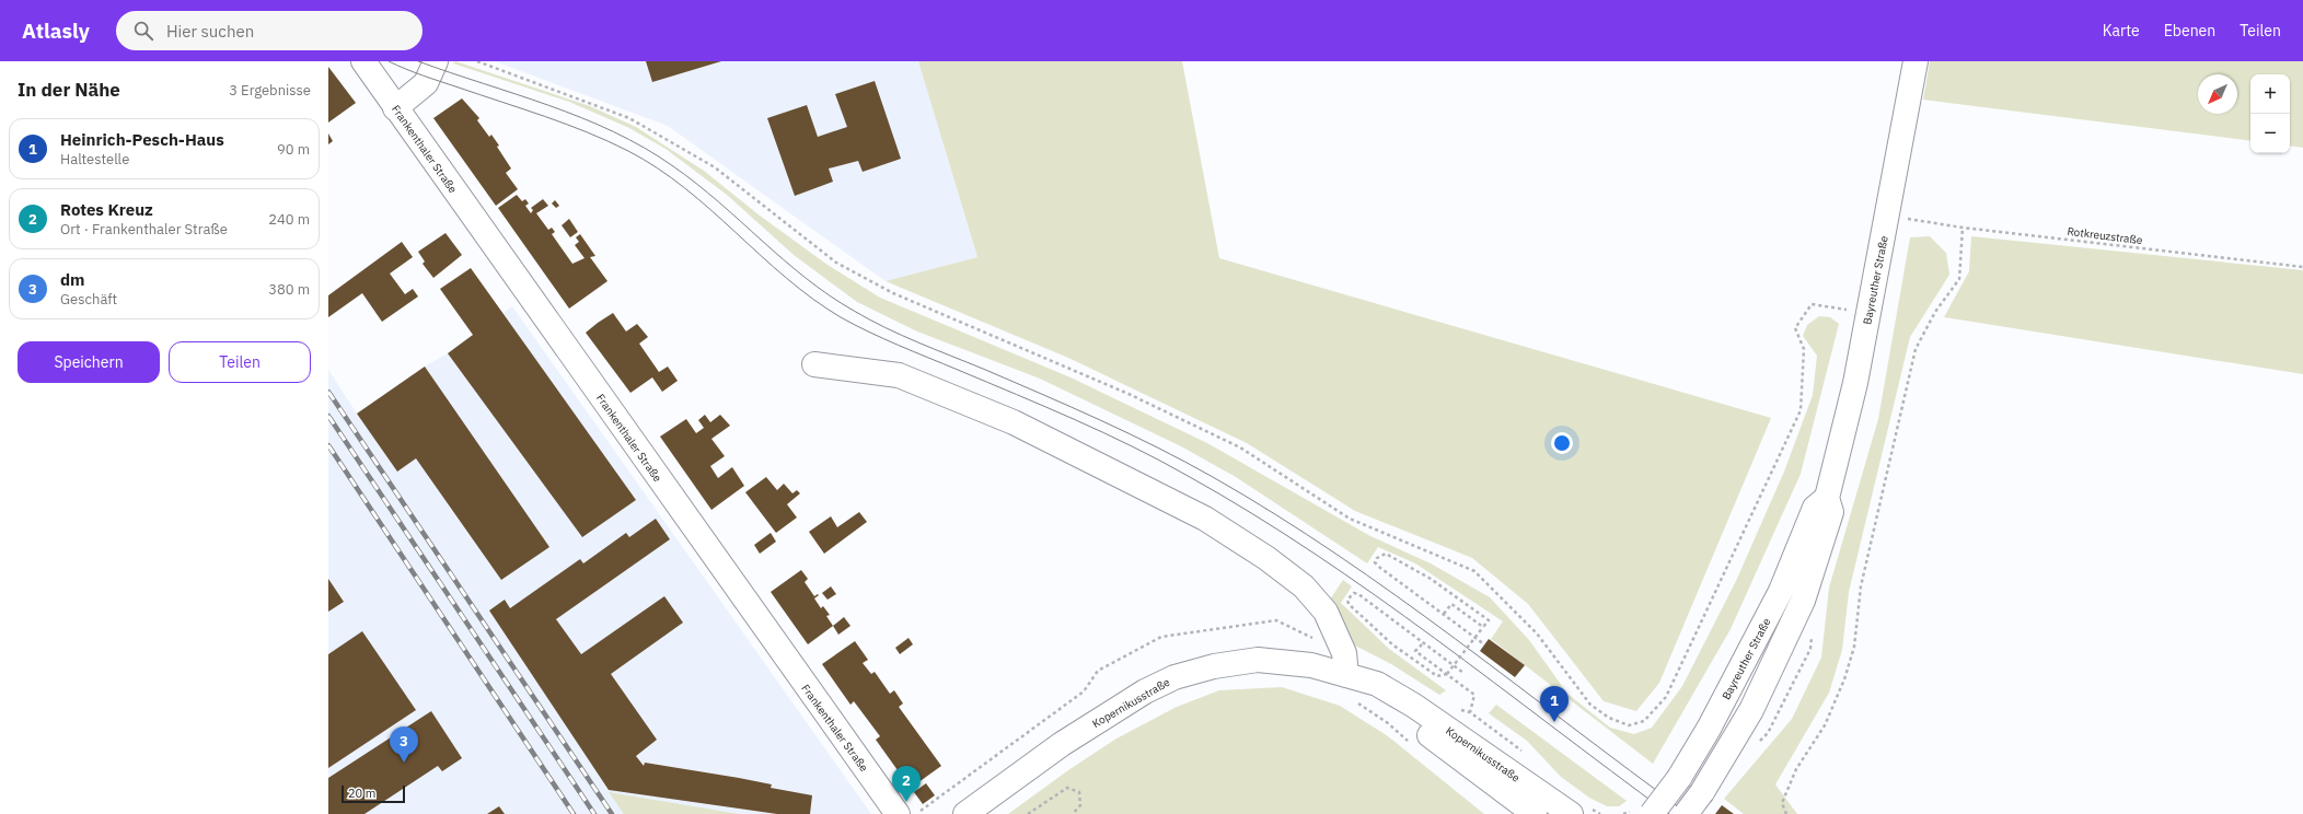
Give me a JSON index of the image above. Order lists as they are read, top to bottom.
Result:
{
  "streets": {
    "street": ["Frankenthaler Straße", "Bayreuther Straße", "Kopernikusstraße"],
    "path": ["Rotkreuzstraße"]
  },
  "scale_bar": "20 m",
  "north": "bottom left",
  "page": {
    "header": "Atlasly",
    "search": "Hier suchen",
    "nav": ["Karte", "Ebenen", "Teilen"],
    "heading": ["In der Nähe", "3 Ergebnisse"],
    "map_buttons": ["+", "−"],
    "list": [
      {
        "mark": "1",
        "name": "Heinrich-Pesch-Haus",
        "note": "Haltestelle",
        "value": "90 m"
      },
      {
        "mark": "2",
        "name": "Rotes Kreuz",
        "note": "Ort · Frankenthaler Straße",
        "value": "240 m"
      },
      {
        "mark": "3",
        "name": "dm",
        "note": "Geschäft",
        "value": "380 m"
      }
    ],
    "buttons": ["Speichern", "Teilen"],
    "pins": ["1", "3", "2"],
    "scale": "20 m"
  }
}
